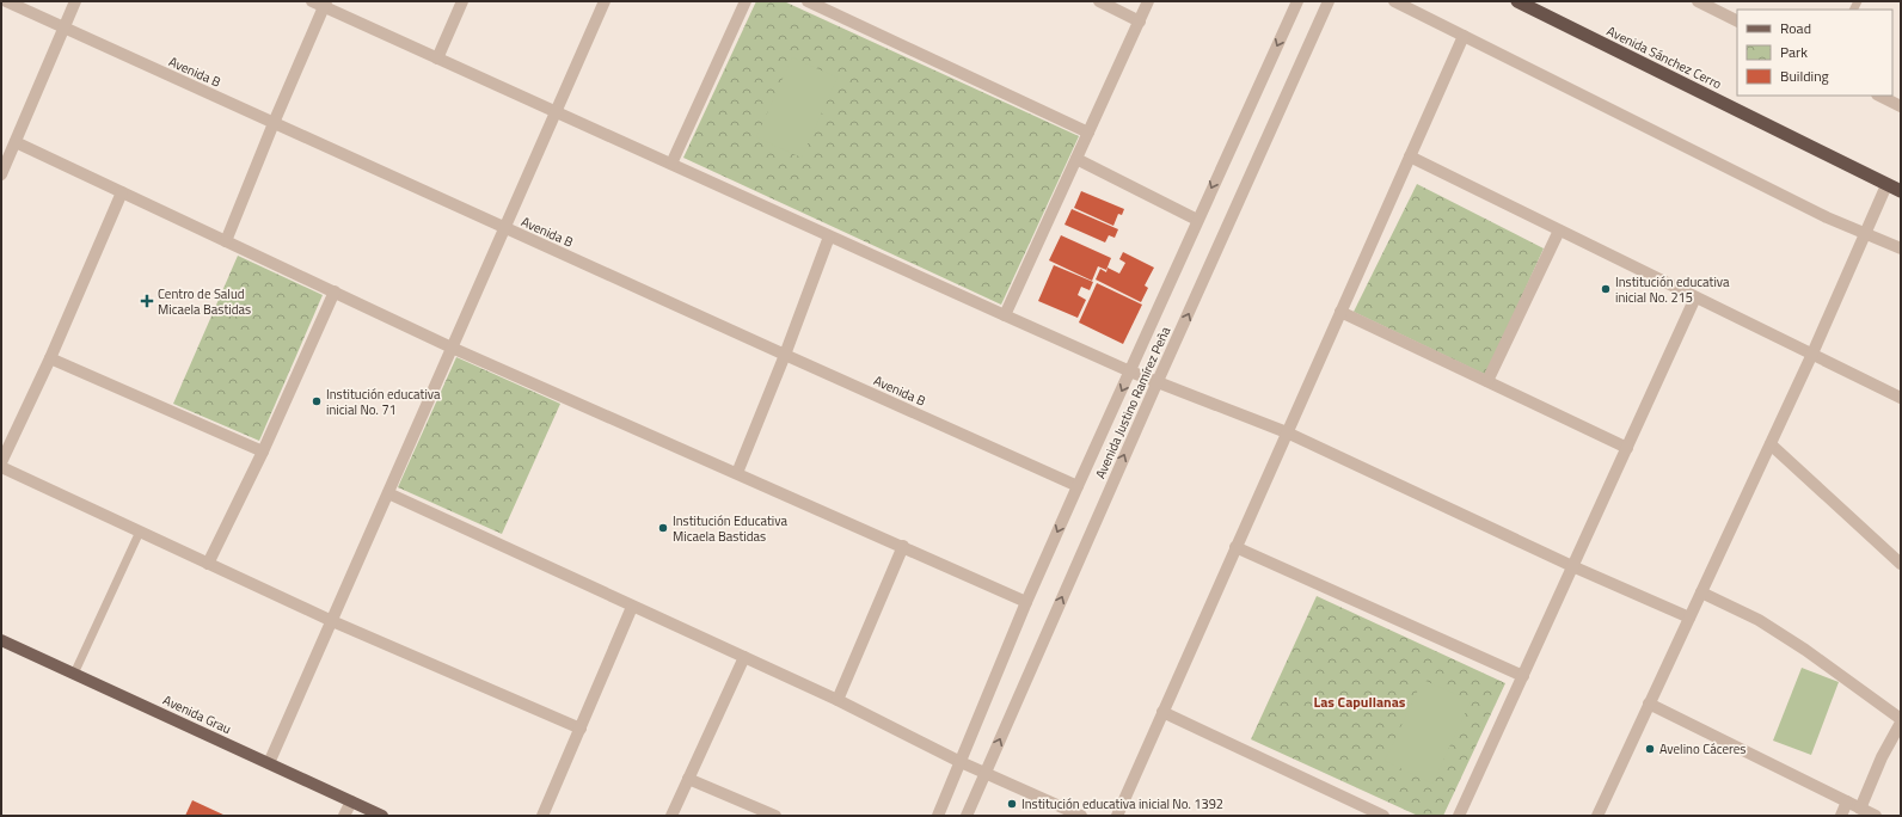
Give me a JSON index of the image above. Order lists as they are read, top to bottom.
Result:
{
  "streets": {
    "highway": ["Avenida Sánchez Cerro"],
    "main road": ["Avenida Grau"],
    "street": ["Avenida B", "Avenida Justino Ramírez Peña"]
  },
  "crossings": [
    ["Avenida B", "Avenida Justino Ramírez Peña"]
  ],
  "districts": ["Las Capullanas"],
  "places": {
    "other": [
      "Institución educativa inicial No. 215",
      "Institución educativa inicial No. 71",
      "Institución Educativa Micaela Bastidas",
      "Avelino Cáceres",
      "Institución educativa inicial No. 1392"
    ],
    "health": ["Centro de Salud Micaela Bastidas"]
  },
  "legend": ["Road", "Park", "Building"]
}
